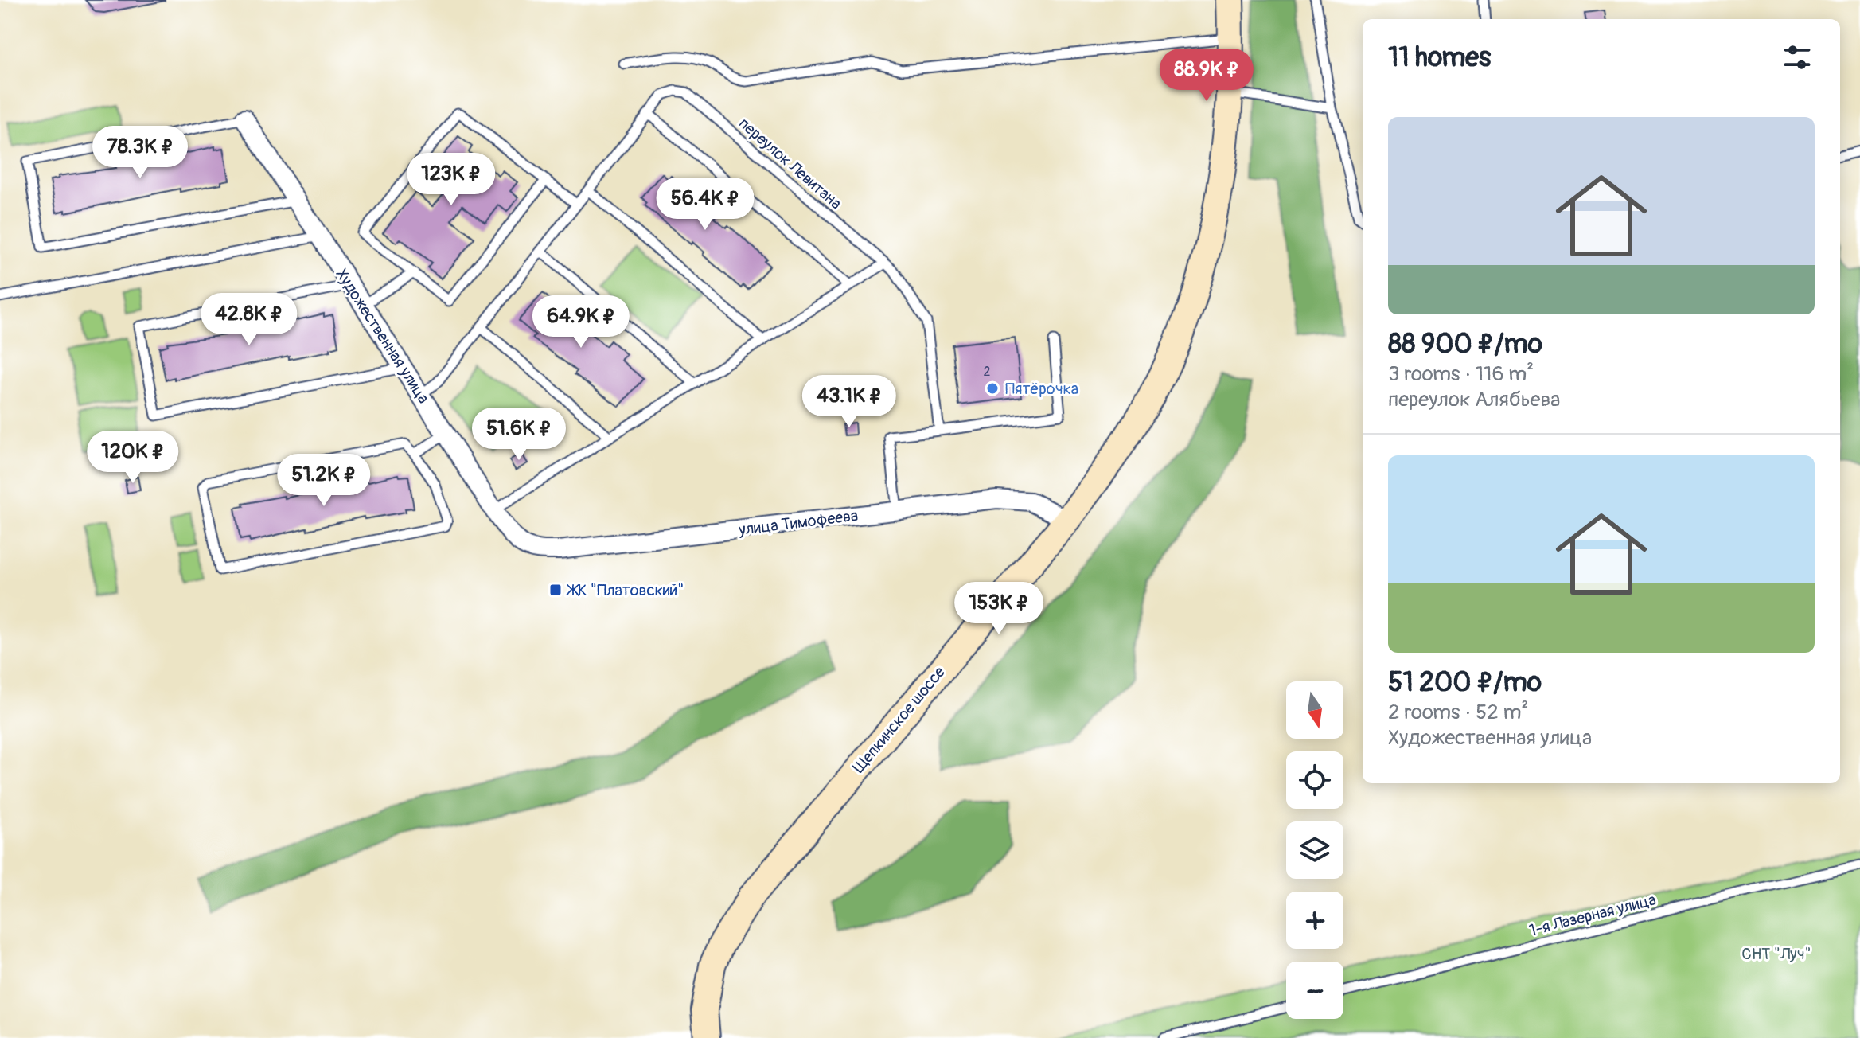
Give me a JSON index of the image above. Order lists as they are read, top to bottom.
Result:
{
  "streets": {
    "main road": ["Щепкинское шоссе"],
    "street": ["Художественная улица", "улица Тимофеева"],
    "lane": ["переулок Левитана", "1-я Лазерная улица"]
  },
  "crossings": [
    ["Художественная улица", "улица Тимофеева"],
    ["улица Тимофеева", "Щепкинское шоссе"]
  ],
  "parks": ["СНТ \"Луч\""],
  "places": {
    "other": ["Пятёрочка"],
    "transit": ["ЖК \"Платовский\""]
  },
  "house_numbers": ["2"],
  "north": "bottom",
  "page": {
    "heading": "11 homes",
    "price": [
      "88.9K ₽",
      "78.3K ₽",
      "123K ₽",
      "56.4K ₽",
      "42.8K ₽",
      "64.9K ₽",
      "43.1K ₽",
      "51.6K ₽",
      "120K ₽",
      "51.2K ₽",
      "153K ₽"
    ],
    "list": [
      {
        "name": "88 900 ₽/mo",
        "note": "3 rooms · 116 m² · переулок Алябьева"
      },
      {
        "name": "51 200 ₽/mo",
        "note": "2 rooms · 52 m² · Художественная улица"
      }
    ],
    "map_buttons": ["+", "−"]
  }
}
